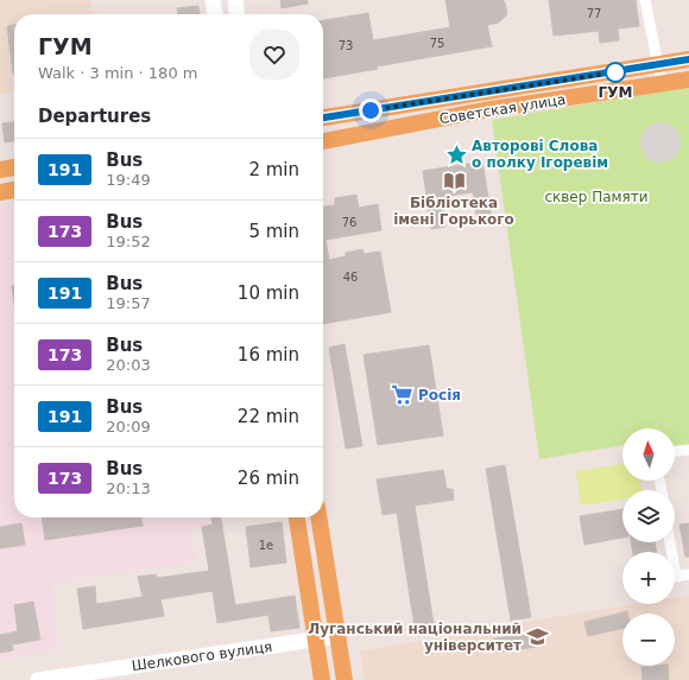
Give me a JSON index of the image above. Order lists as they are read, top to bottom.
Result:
{
  "streets": {
    "main road": ["Советская улица"],
    "street": ["Шелкового вулиця"]
  },
  "parks": ["сквер Памяти"],
  "places": {
    "other": ["ГУМ"],
    "place": ["Авторові Слова о полку Ігоревім"],
    "library": ["Бібліотека імені Горького"],
    "supermarket": ["Росія"],
    "school or university": ["Луганський національний університет"]
  },
  "lines": ["bus line 191"],
  "house_numbers": [
    "77",
    "75",
    "73",
    "76",
    "46",
    "1е"
  ],
  "north": "top",
  "page": {
    "heading": [
      ["ГУМ", "Walk · 3 min · 180 m"],
      "Departures"
    ],
    "list": [
      {
        "mark": "191",
        "name": "Bus",
        "note": "19:49",
        "value": "2 min"
      },
      {
        "mark": "173",
        "name": "Bus",
        "note": "19:52",
        "value": "5 min"
      },
      {
        "mark": "191",
        "name": "Bus",
        "note": "19:57",
        "value": "10 min"
      },
      {
        "mark": "173",
        "name": "Bus",
        "note": "20:03",
        "value": "16 min"
      },
      {
        "mark": "191",
        "name": "Bus",
        "note": "20:09",
        "value": "22 min"
      },
      {
        "mark": "173",
        "name": "Bus",
        "note": "20:13",
        "value": "26 min"
      }
    ],
    "map_buttons": ["+", "−"]
  }
}
